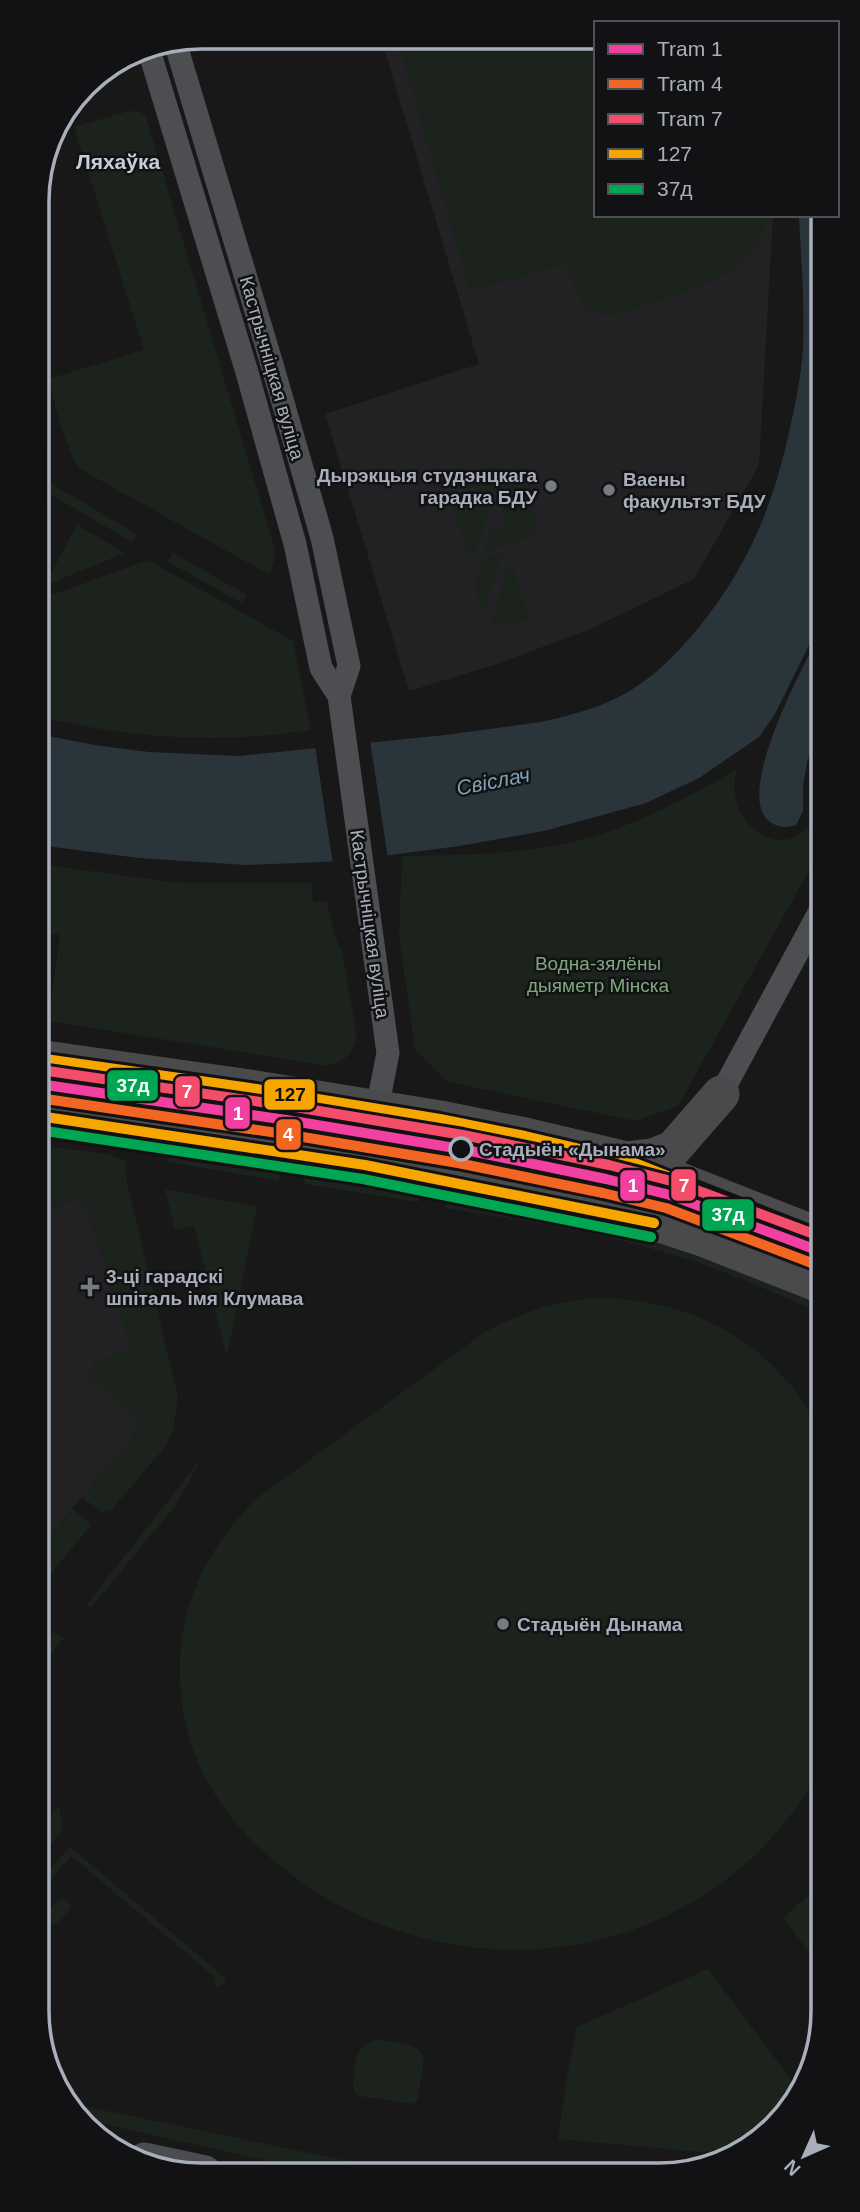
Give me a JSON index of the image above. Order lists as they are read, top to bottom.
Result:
{
  "streets": {
    "street": ["Кастрычніцкая вуліца"]
  },
  "districts": ["Ляхаўка"],
  "water": ["Свіслач"],
  "parks": ["Водна-зялёны дыяметр Мінска"],
  "places": {
    "other": [
      "Дырэкцыя студэнцкага гарадка БДУ",
      "Ваены факультэт БДУ",
      "Стадыён «Дынама»",
      "Стадыён Дынама"
    ],
    "health": ["3-ці гарадскі шпіталь імя Клумава"]
  },
  "lines": [
    "transit line 127",
    "tram line 7",
    "transit line 37д",
    "tram line 1",
    "tram line 4"
  ],
  "legend": [
    "Tram 1",
    "Tram 4",
    "Tram 7",
    "127",
    "37д"
  ],
  "north": "bottom left"
}
